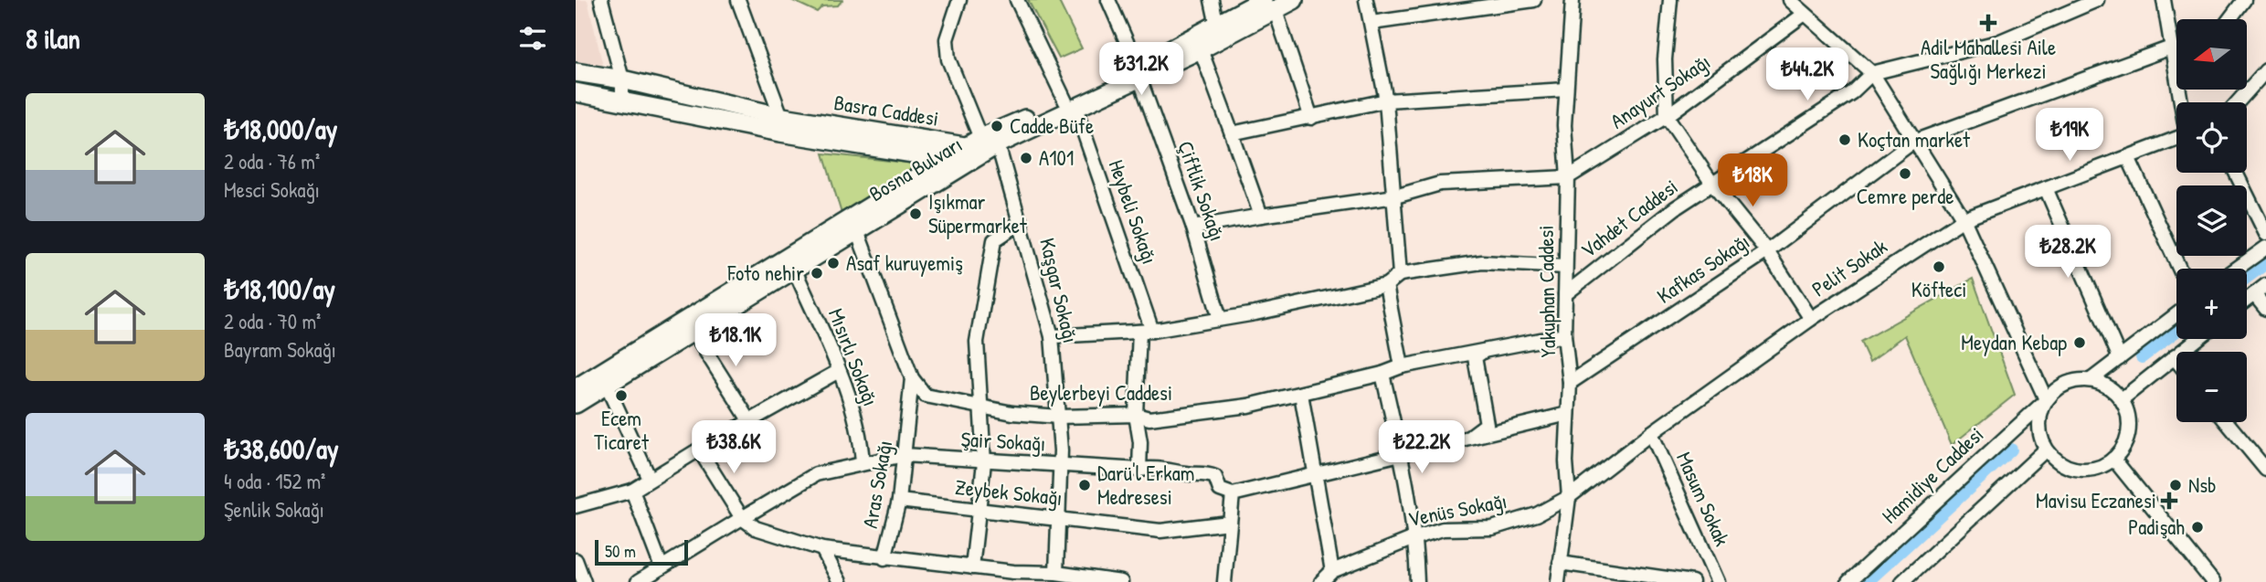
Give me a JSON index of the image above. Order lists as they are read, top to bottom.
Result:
{
  "streets": {
    "main road": ["Basra Caddesi", "Bosna Bulvarı"],
    "street": [
      "Anayurt Sokağı",
      "Çiftlik Sokağı",
      "Heybeli Sokağı",
      "Vahdet Caddesi",
      "Pelit Sokak",
      "Kafkas Sokağı",
      "Kaşgar Sokağı",
      "Yakuphan Caddesi",
      "Mısırlı Sokağı",
      "Beylerbeyi Caddesi",
      "Şair Sokağı",
      "Hamidiye Caddesi",
      "Aras Sokağı",
      "Zeybek Sokağı",
      "Masum Sokak",
      "Venüs Sokağı"
    ]
  },
  "crossings": [
    ["Anayurt Sokağı", "Yakuphan Caddesi"],
    ["Basra Caddesi", "Bosna Bulvarı"],
    ["Bosna Bulvarı", "Çiftlik Sokağı"],
    ["Bosna Bulvarı", "Heybeli Sokağı"],
    ["Bosna Bulvarı", "Kaşgar Sokağı"],
    ["Bosna Bulvarı", "Mısırlı Sokağı"],
    ["Vahdet Caddesi", "Yakuphan Caddesi"],
    ["Pelit Sokak", "Yakuphan Caddesi"],
    ["Pelit Sokak", "Masum Sokak"],
    ["Pelit Sokak", "Venüs Sokağı"],
    ["Kafkas Sokağı", "Yakuphan Caddesi"],
    ["Kaşgar Sokağı", "Beylerbeyi Caddesi"],
    ["Kaşgar Sokağı", "Şair Sokağı"],
    ["Kaşgar Sokağı", "Zeybek Sokağı"],
    ["Yakuphan Caddesi", "Beylerbeyi Caddesi"],
    ["Yakuphan Caddesi", "Venüs Sokağı"],
    ["Mısırlı Sokağı", "Şair Sokağı"],
    ["Beylerbeyi Caddesi", "Aras Sokağı"],
    ["Şair Sokağı", "Aras Sokağı"],
    ["Aras Sokağı", "Zeybek Sokağı"]
  ],
  "places": {
    "health": ["Adil Mahallesi Aile Sağlığı Merkezi", "Mavisu Eczanesi"],
    "other": [
      "Cadde Büfe",
      "Koçtan market",
      "A101",
      "Cemre perde",
      "Işıkmar Süpermarket",
      "Asaf kuruyemiş",
      "Köfteci",
      "Foto nehir",
      "Meydan Kebap",
      "Ecem Ticaret",
      "Darü'l Erkam Medresesi",
      "Nsb",
      "Padişah"
    ]
  },
  "scale_bar": "50 m",
  "north": "left",
  "page": {
    "heading": "8 ilan",
    "map_buttons": ["+", "−"],
    "price": [
      "₺31.2K",
      "₺44.2K",
      "₺19K",
      "₺18K",
      "₺28.2K",
      "₺18.1K",
      "₺38.6K",
      "₺22.2K"
    ],
    "list": [
      {
        "name": "₺18,000/ay",
        "note": "2 oda · 76 m² · Mesci Sokağı"
      },
      {
        "name": "₺18,100/ay",
        "note": "2 oda · 70 m² · Bayram Sokağı"
      },
      {
        "name": "₺38,600/ay",
        "note": "4 oda · 152 m² · Şenlik Sokağı"
      }
    ],
    "scale": "50 m"
  }
}
